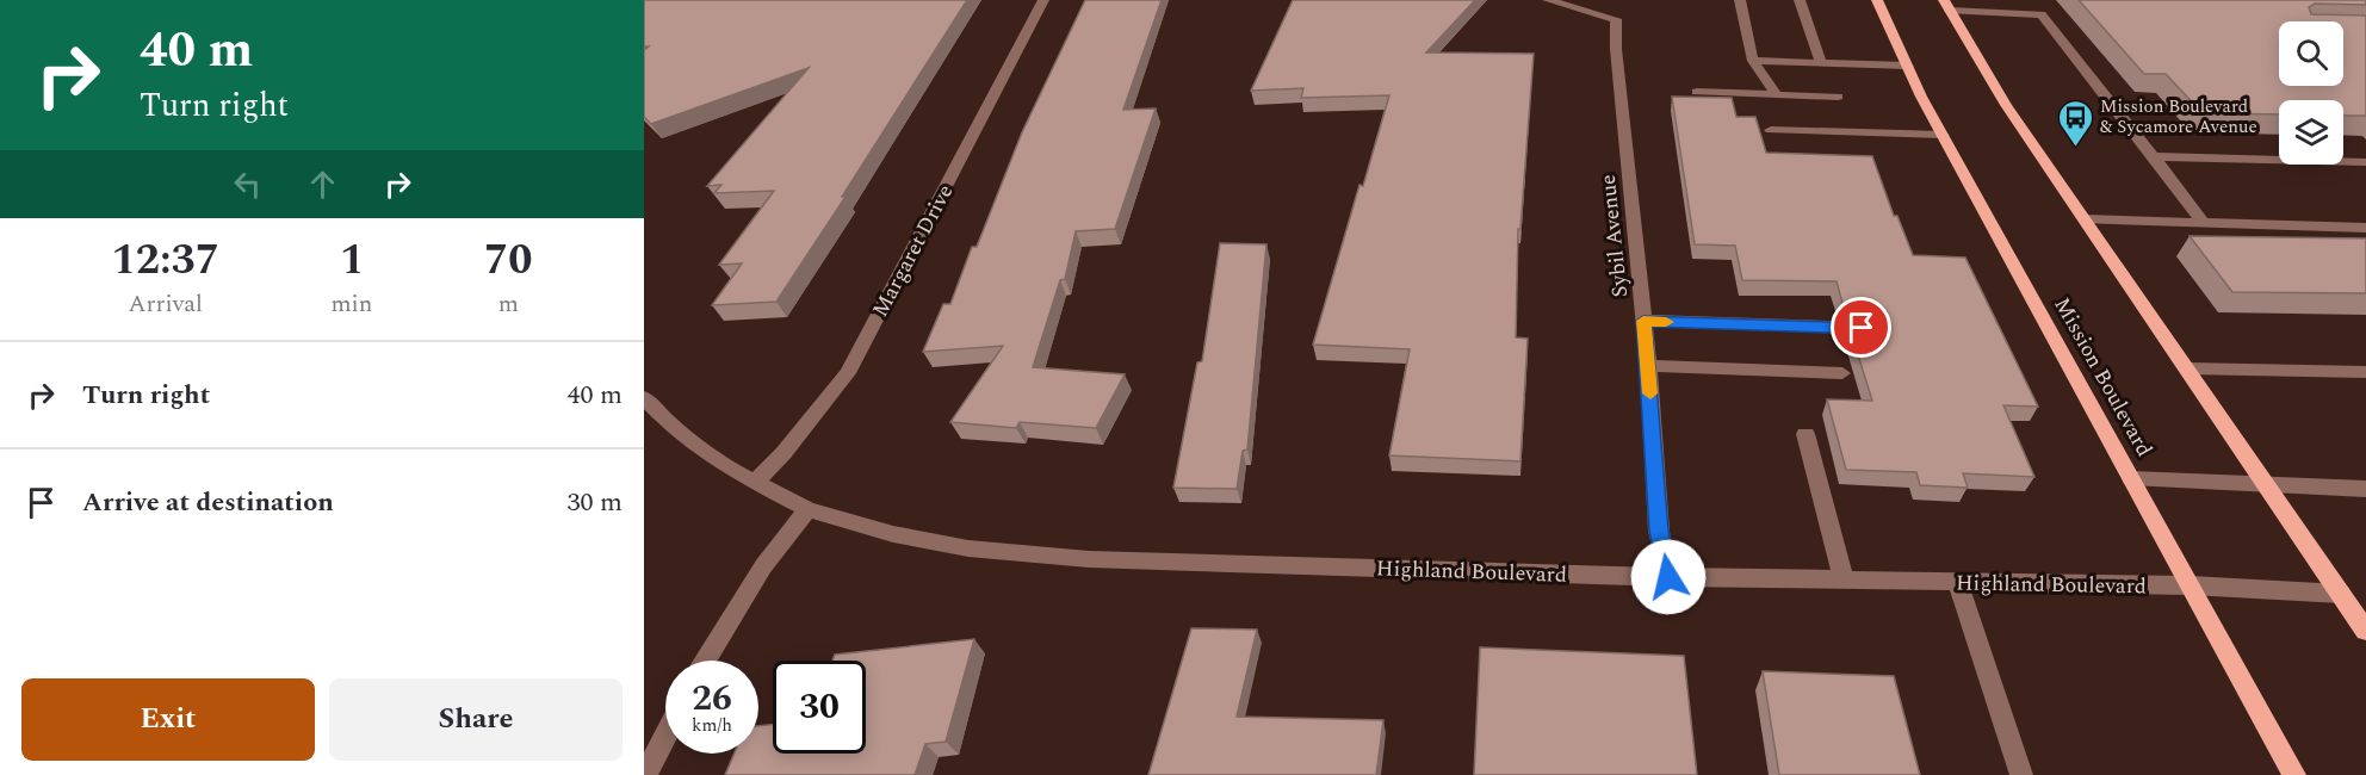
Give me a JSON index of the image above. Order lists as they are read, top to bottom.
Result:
{
  "streets": {
    "main road": ["Mission Boulevard"],
    "street": ["Sybil Avenue", "Margaret Drive", "Highland Boulevard"]
  },
  "crossings": [
    ["Sybil Avenue", "Highland Boulevard"],
    ["Margaret Drive", "Highland Boulevard"],
    ["Mission Boulevard", "Highland Boulevard"]
  ],
  "places": {
    "bus stop": ["Mission Boulevard & Sycamore Avenue"]
  },
  "page": {
    "turn": ["40 m", "Turn right"],
    "eta": [
      "12:37",
      "Arrival",
      "1",
      "min",
      "70",
      "m"
    ],
    "list": [
      {
        "name": "Turn right",
        "value": "40 m"
      },
      {
        "name": "Arrive at destination",
        "value": "30 m"
      }
    ],
    "speed": "26 km/h",
    "limit": "30",
    "buttons": ["Exit", "Share"]
  }
}
